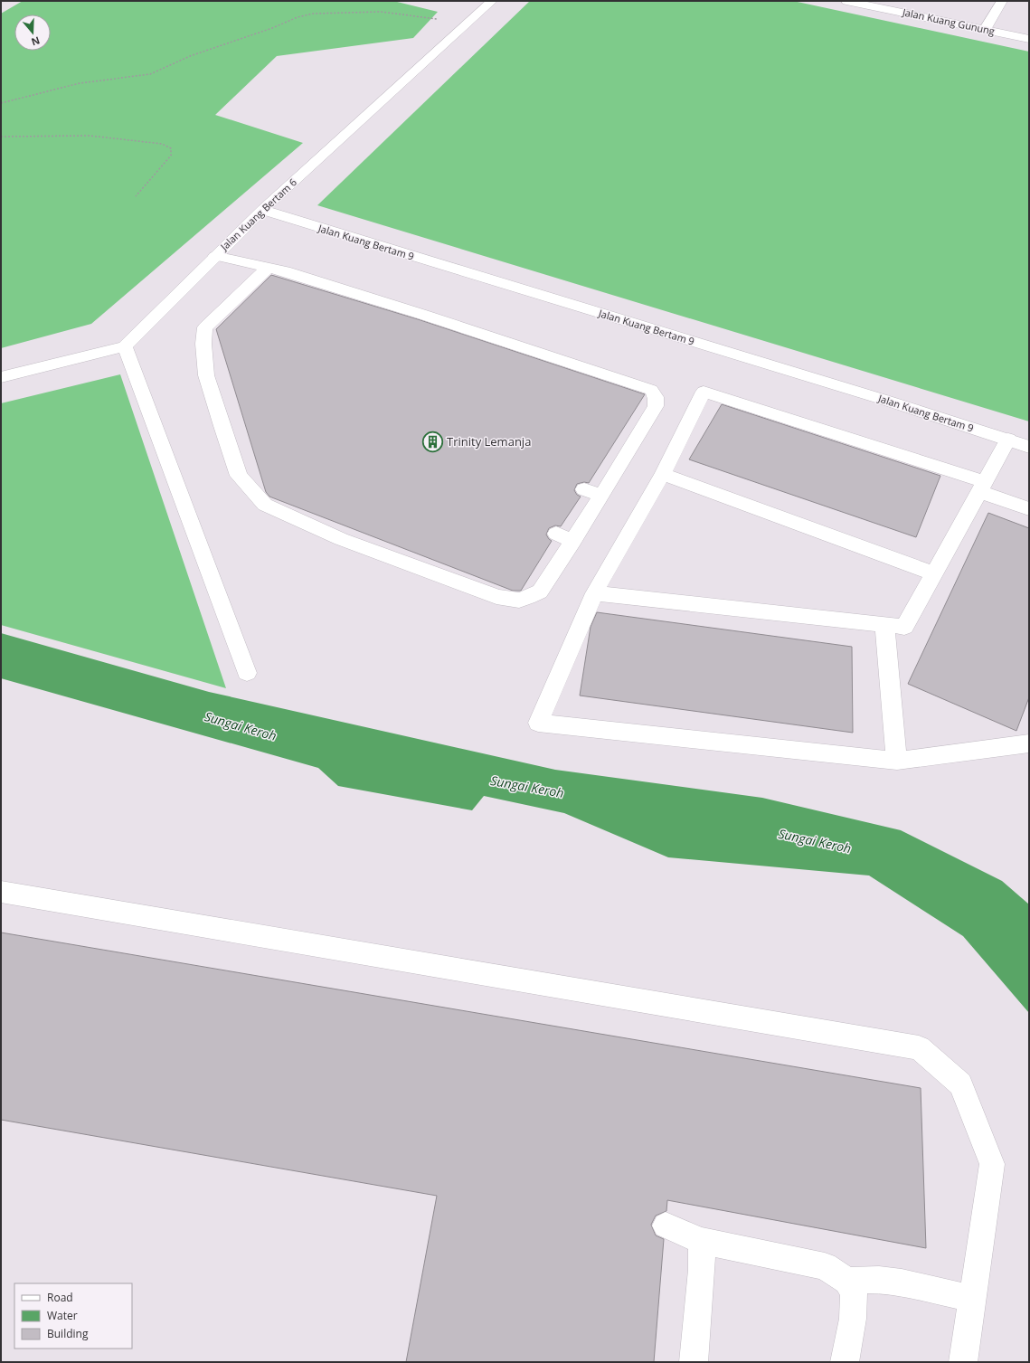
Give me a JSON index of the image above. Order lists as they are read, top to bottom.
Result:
{
  "streets": {
    "street": ["Jalan Kuang Gunung", "Jalan Kuang Bertam 6", "Jalan Kuang Bertam 9"]
  },
  "crossings": [
    ["Jalan Kuang Bertam 6", "Jalan Kuang Bertam 9"]
  ],
  "water": ["Sungai Keroh"],
  "places": {
    "building": ["Trinity Lemanja"]
  },
  "legend": ["Road", "Water", "Building"],
  "north": "bottom"
}
